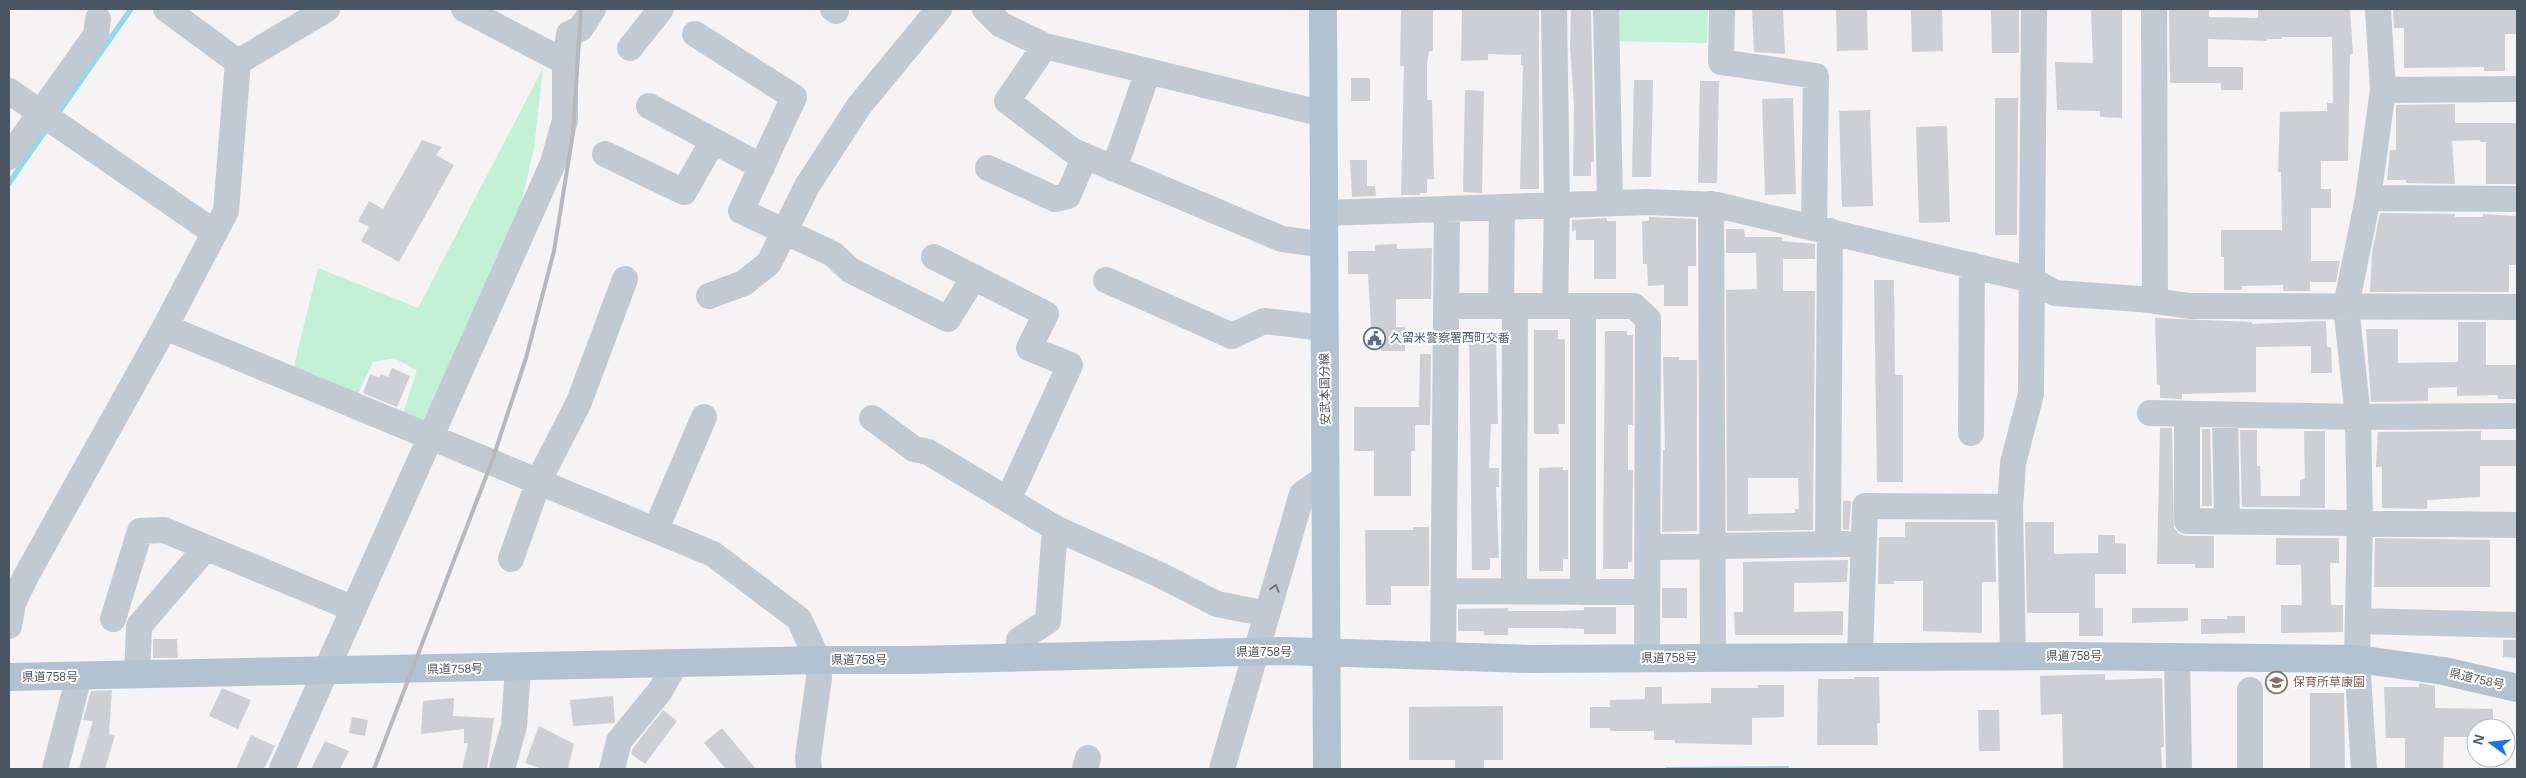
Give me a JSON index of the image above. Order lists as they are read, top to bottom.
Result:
{
  "streets": {
    "main road": ["安武本国分線", "県道758号"]
  },
  "crossings": [
    ["安武本国分線", "県道758号"]
  ],
  "places": {
    "public building": ["久留米警察署西町交番"],
    "school or university": ["保育所草康園"]
  },
  "north": "left"
}
